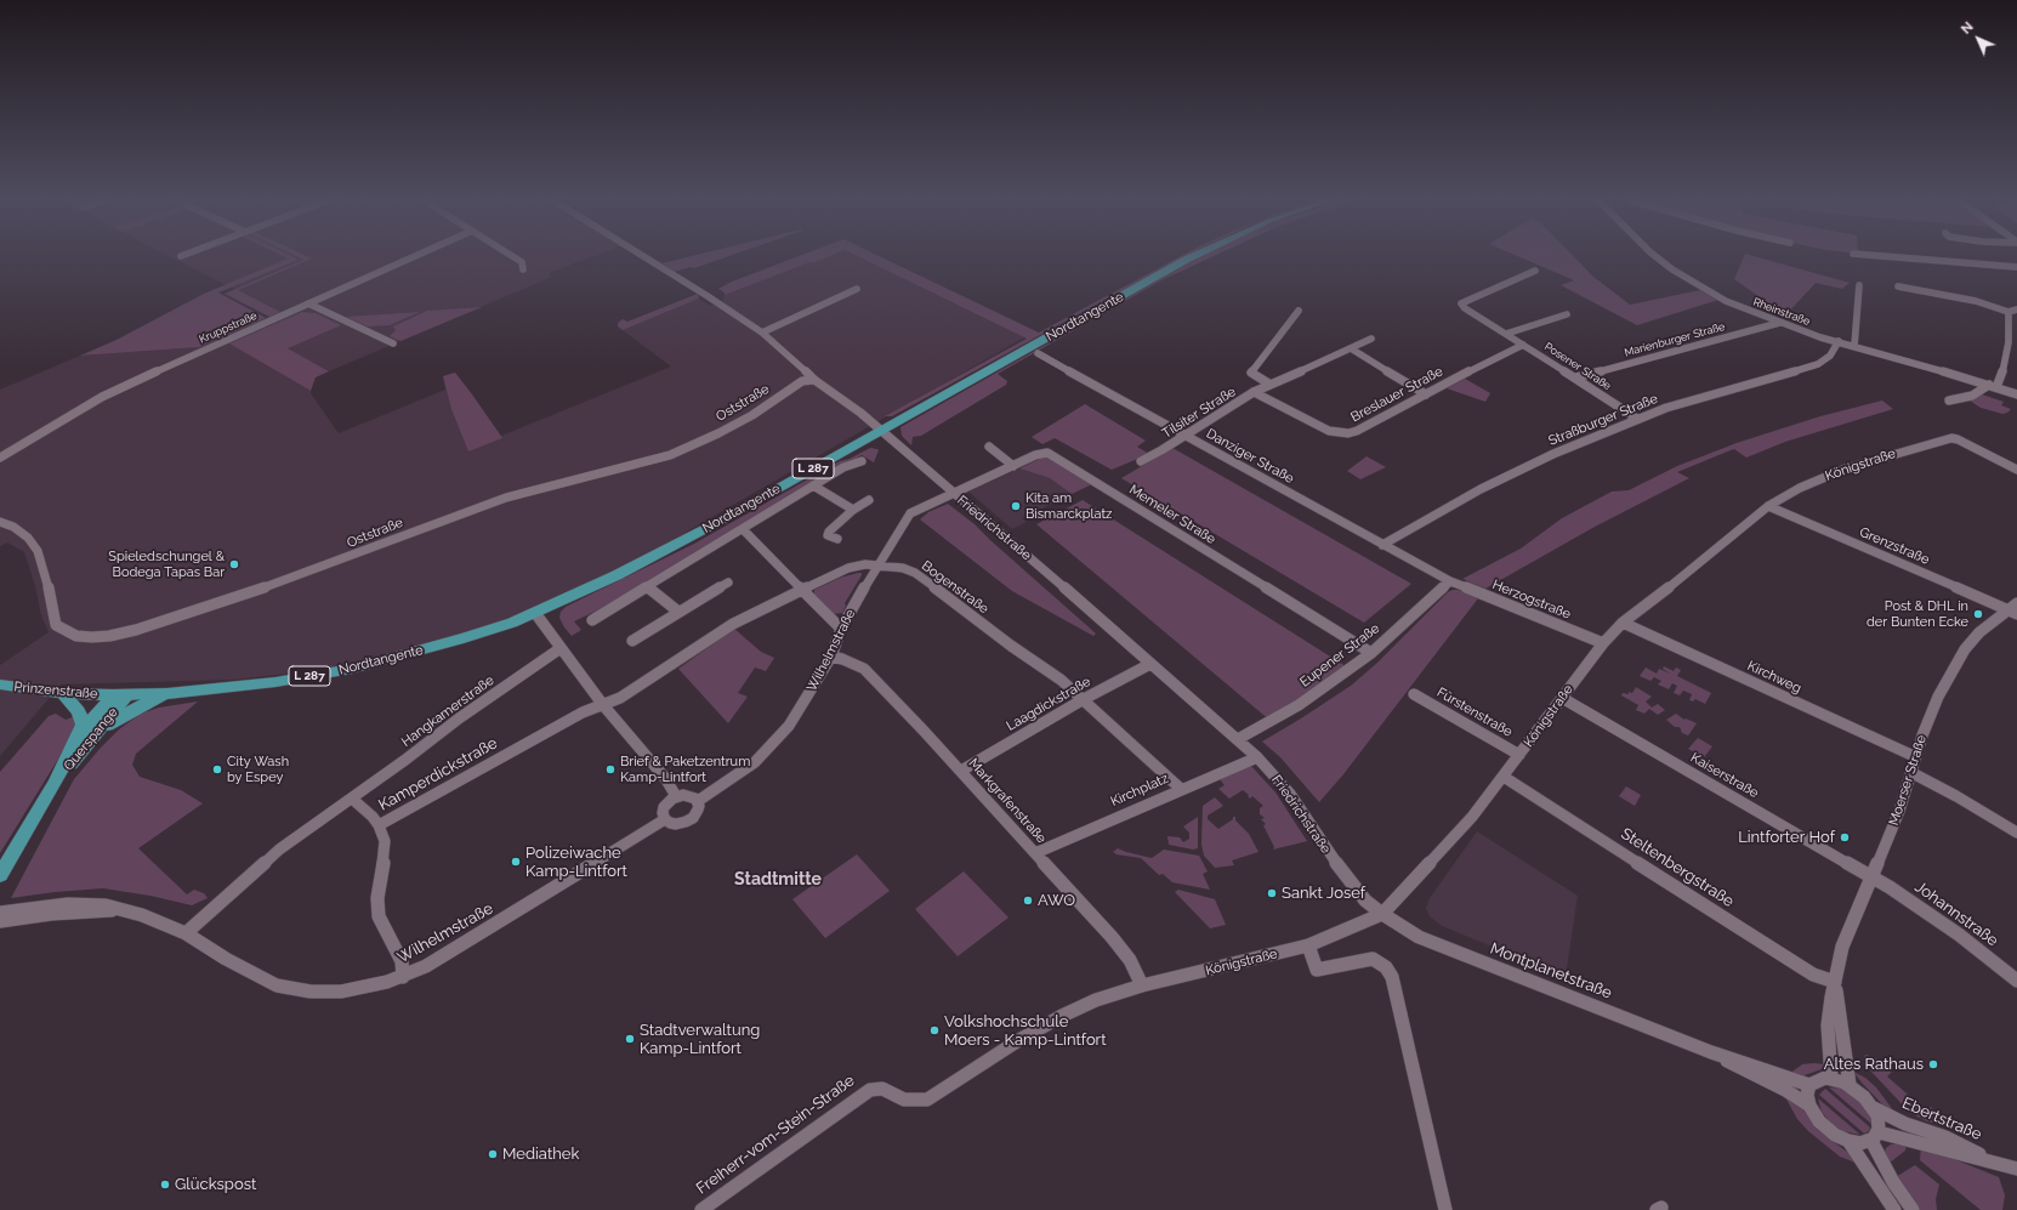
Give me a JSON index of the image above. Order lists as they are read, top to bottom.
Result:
{
  "streets": {
    "main road": [
      "Nordtangente",
      "L 287",
      "Prinzenstraße",
      "Querspange"
    ],
    "street": [
      "Rheinstraße",
      "Kruppstraße",
      "Marienburger Straße",
      "Posener Straße",
      "Breslauer Straße",
      "Oststraße",
      "Tilsiter Straße",
      "Straßburger Straße",
      "Danziger Straße",
      "Königstraße",
      "Memeler Straße",
      "Friedrichstraße",
      "Grenzstraße",
      "Bogenstraße",
      "Herzogstraße",
      "Wilhelmstraße",
      "Eupener Straße",
      "Kirchweg",
      "Laagdickstraße",
      "Hangkamerstraße",
      "Fürstenstraße",
      "Kamperdickstraße",
      "Kaiserstraße",
      "Moerser Straße",
      "Kirchplatz",
      "Markgrafenstraße",
      "Steltenbergstraße",
      "Johannstraße",
      "Montplanetstraße",
      "Ebertstraße",
      "Freiherr-vom-Stein-Straße"
    ]
  },
  "crossings": [
    ["Rheinstraße", "Marienburger Straße"],
    ["Rheinstraße", "Straßburger Straße"],
    ["Nordtangente", "L 287"],
    ["Nordtangente", "Friedrichstraße"],
    ["Nordtangente", "Prinzenstraße"],
    ["Nordtangente", "Querspange"],
    ["Marienburger Straße", "Posener Straße"],
    ["Posener Straße", "Breslauer Straße"],
    ["Posener Straße", "Straßburger Straße"],
    ["Breslauer Straße", "Tilsiter Straße"],
    ["Oststraße", "Friedrichstraße"],
    ["Tilsiter Straße", "Danziger Straße"],
    ["Straßburger Straße", "Danziger Straße"],
    ["Danziger Straße", "Herzogstraße"],
    ["Danziger Straße", "Eupener Straße"],
    ["Königstraße", "Friedrichstraße"],
    ["Königstraße", "Grenzstraße"],
    ["Königstraße", "Herzogstraße"],
    ["Königstraße", "Kirchweg"],
    ["Königstraße", "Fürstenstraße"],
    ["Königstraße", "Kaiserstraße"],
    ["Königstraße", "Markgrafenstraße"],
    ["Königstraße", "Steltenbergstraße"],
    ["Königstraße", "Montplanetstraße"],
    ["Königstraße", "Freiherr-vom-Stein-Straße"],
    ["L 287", "Querspange"],
    ["Memeler Straße", "Friedrichstraße"],
    ["Memeler Straße", "Wilhelmstraße"],
    ["Memeler Straße", "Eupener Straße"],
    ["Friedrichstraße", "Wilhelmstraße"],
    ["Friedrichstraße", "Eupener Straße"],
    ["Friedrichstraße", "Laagdickstraße"],
    ["Friedrichstraße", "Kirchplatz"],
    ["Friedrichstraße", "Montplanetstraße"],
    ["Grenzstraße", "Moerser Straße"],
    ["Bogenstraße", "Wilhelmstraße"],
    ["Bogenstraße", "Laagdickstraße"],
    ["Bogenstraße", "Kamperdickstraße"],
    ["Bogenstraße", "Kirchplatz"],
    ["Herzogstraße", "Eupener Straße"],
    ["Wilhelmstraße", "Hangkamerstraße"],
    ["Wilhelmstraße", "Kamperdickstraße"],
    ["Wilhelmstraße", "Markgrafenstraße"],
    ["Kirchweg", "Moerser Straße"],
    ["Prinzenstraße", "Querspange"],
    ["Laagdickstraße", "Markgrafenstraße"],
    ["Kaiserstraße", "Moerser Straße"],
    ["Kaiserstraße", "Johannstraße"],
    ["Moerser Straße", "Steltenbergstraße"],
    ["Moerser Straße", "Johannstraße"],
    ["Moerser Straße", "Montplanetstraße"],
    ["Moerser Straße", "Ebertstraße"],
    ["Kirchplatz", "Markgrafenstraße"],
    ["Montplanetstraße", "Ebertstraße"]
  ],
  "districts": ["Stadtmitte"],
  "places": [
    "Kita am Bismarckplatz",
    "Spieledschungel & Bodega Tapas Bar",
    "Post & DHL in der Bunten Ecke",
    "City Wash by Espey",
    "Brief & Paketzentrum Kamp-Lintfort",
    "Lintforter Hof",
    "Polizeiwache Kamp-Lintfort",
    "Sankt Josef",
    "AWO",
    "Volkshochschule Moers - Kamp-Lintfort",
    "Stadtverwaltung Kamp-Lintfort",
    "Altes Rathaus",
    "Mediathek",
    "Glückspost"
  ],
  "north": "top left"
}
